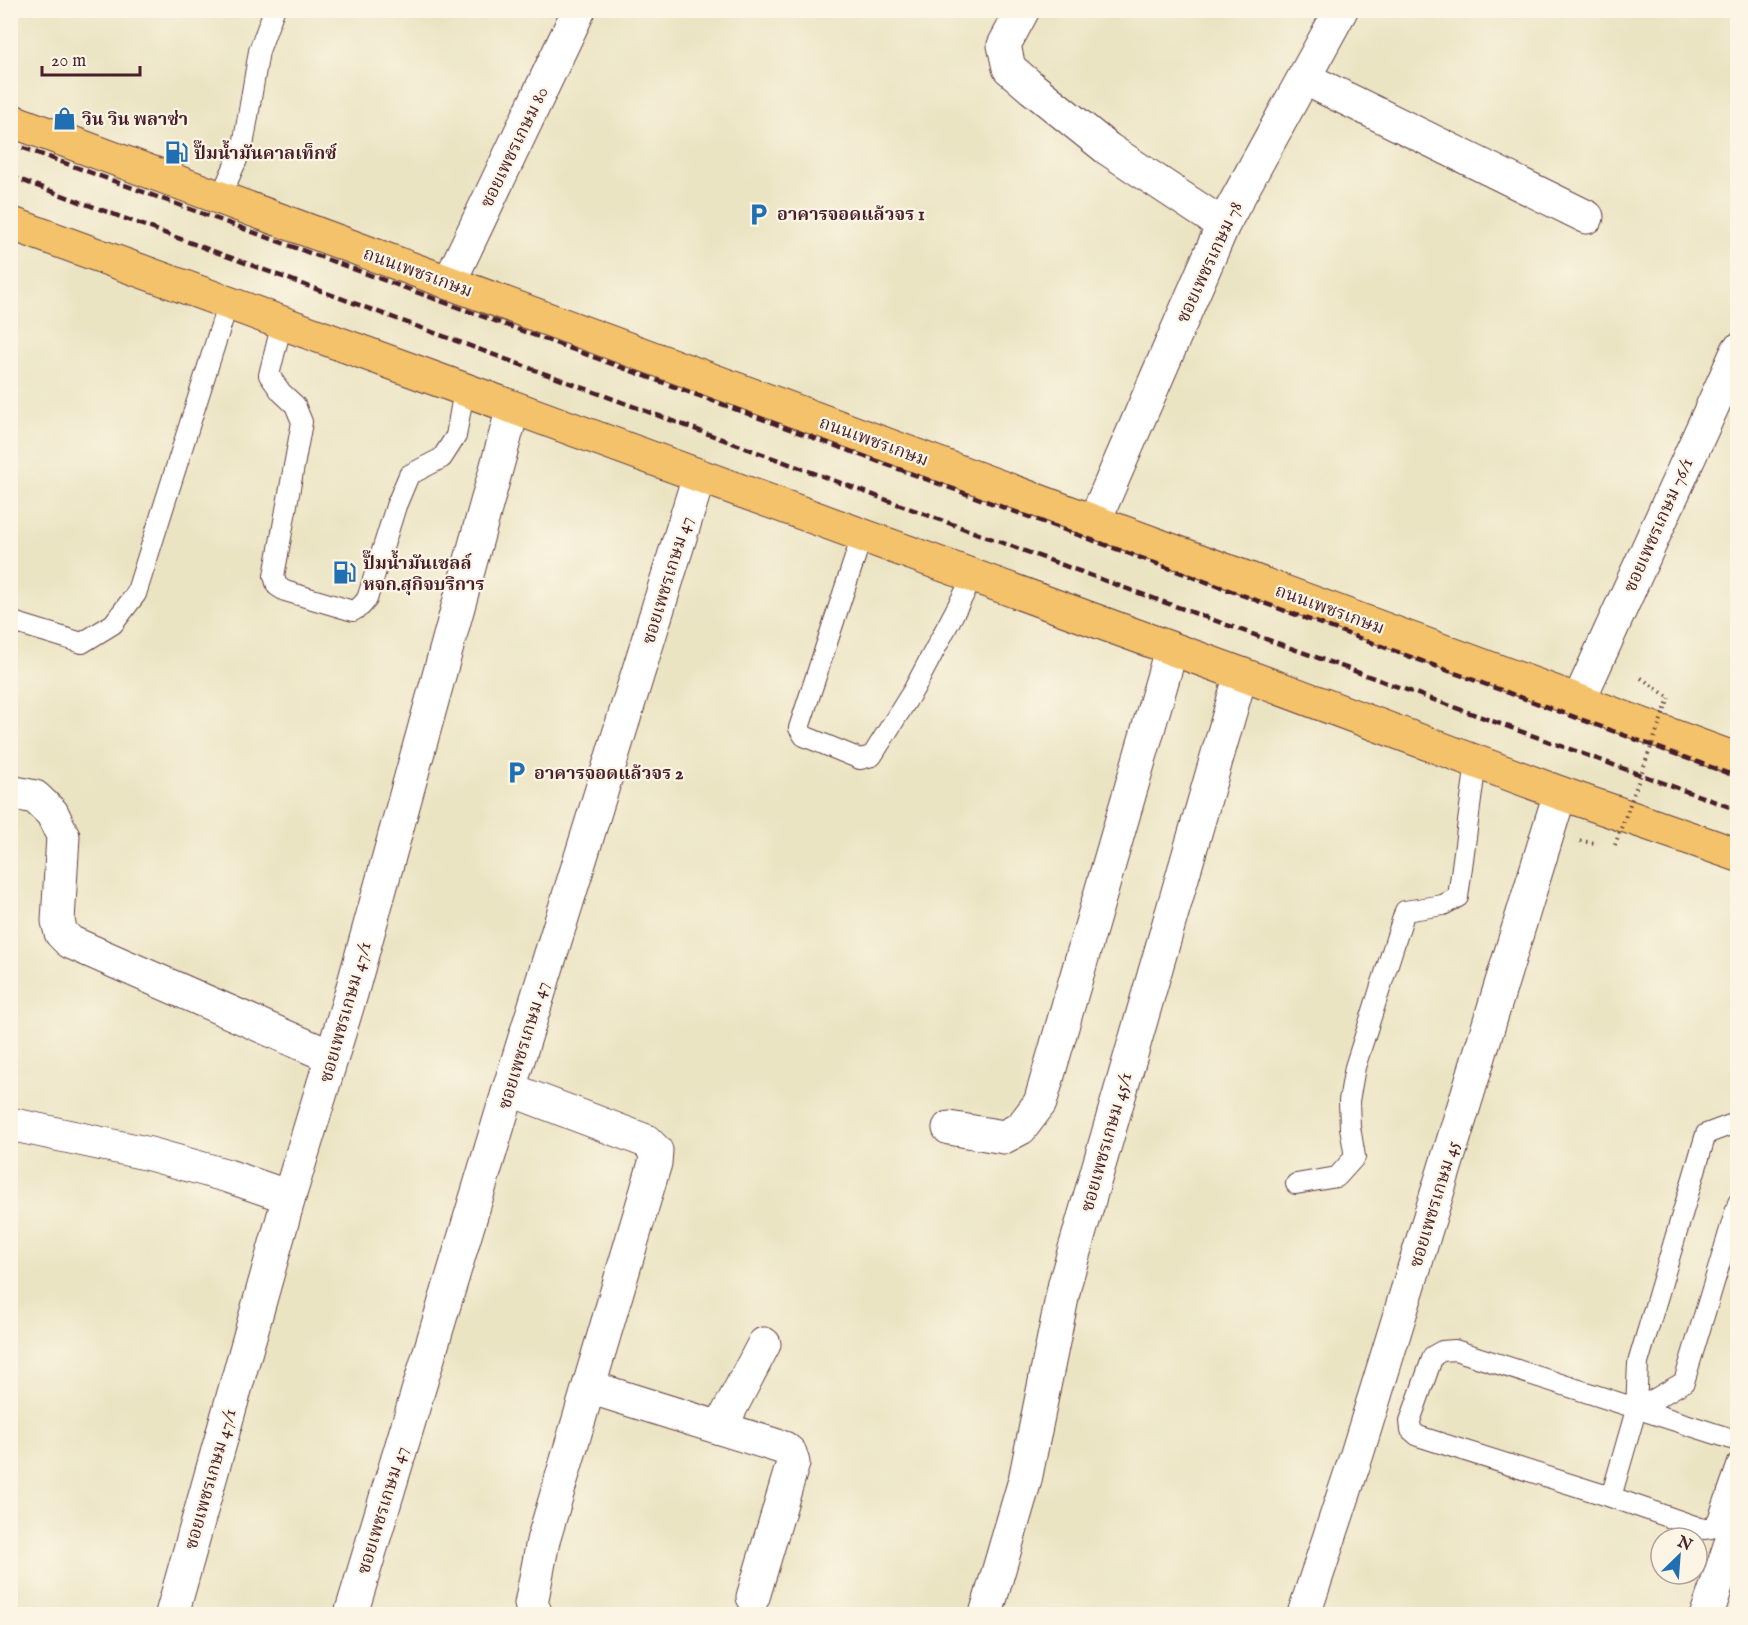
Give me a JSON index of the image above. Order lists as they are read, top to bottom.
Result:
{
  "streets": {
    "main road": ["ถนนเพชรเกษม"],
    "street": [
      "ซอยเพชรเกษม 80",
      "ซอยเพชรเกษม 78",
      "ซอยเพชรเกษม 76/1",
      "ซอยเพชรเกษม 47",
      "ซอยเพชรเกษม 47/1",
      "ซอยเพชรเกษม 45/1",
      "ซอยเพชรเกษม 45"
    ]
  },
  "crossings": [
    ["ซอยเพชรเกษม 80", "ถนนเพชรเกษม"],
    ["ซอยเพชรเกษม 78", "ถนนเพชรเกษม"],
    ["ถนนเพชรเกษม", "ซอยเพชรเกษม 76/1"]
  ],
  "places": {
    "shop": ["วิน วิน พลาซ่า"],
    "fuel station": ["ปั๊มน้ำมันคาลเท็กซ์", "ปั๊มน้ำมันเชลล์ หจก.สุกิจบริการ"],
    "parking": ["อาคารจอดแล้วจร 1", "อาคารจอดแล้วจร 2"]
  },
  "scale_bar": "20 m",
  "north": "top right"
}
